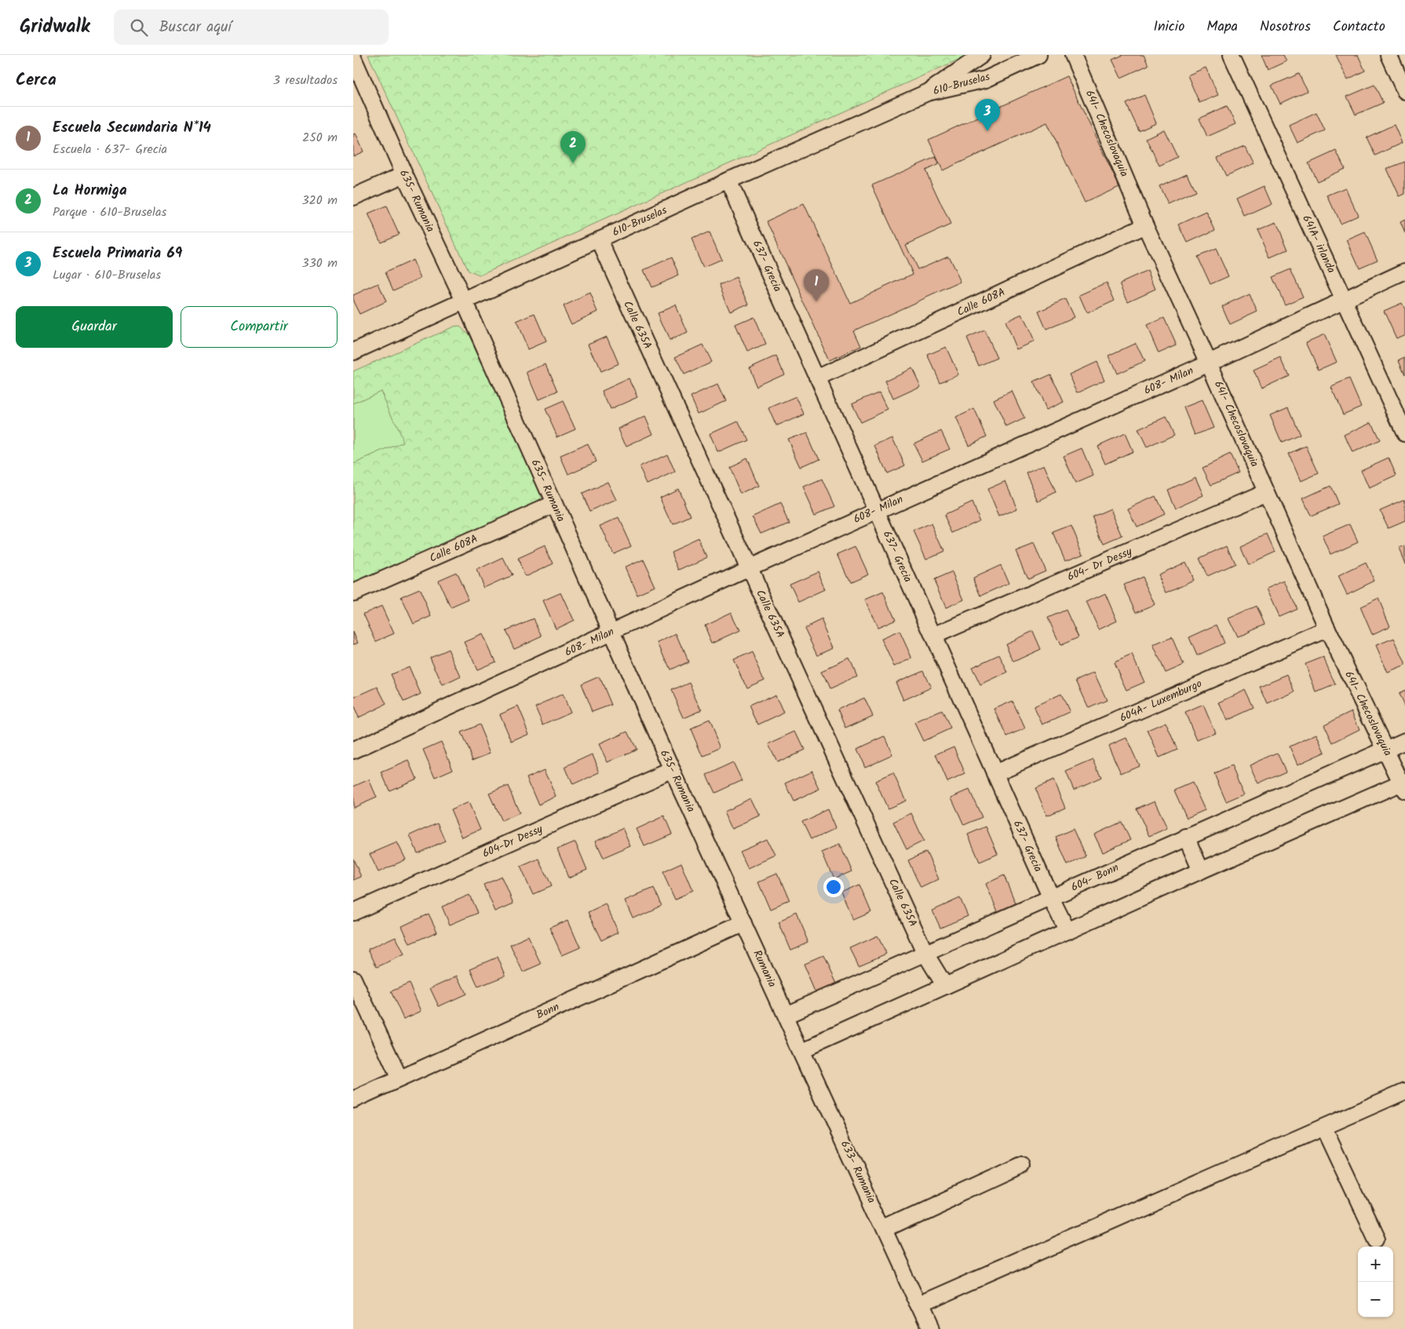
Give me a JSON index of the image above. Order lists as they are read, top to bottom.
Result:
{
  "streets": {
    "street": [
      "610-Bruselas",
      "641- Checoslovaquia",
      "635- Rumania",
      "641A- irlanda",
      "637- Grecia",
      "Calle 608A",
      "Calle 635A",
      "608- Milan",
      "604- Dr Dessy",
      "604A- Luxemburgo",
      "604-Dr Dessy",
      "604- Bonn",
      "Rumania",
      "Bonn",
      "633- Rumania"
    ]
  },
  "crossings": [
    ["610-Bruselas", "635- Rumania"],
    ["610-Bruselas", "637- Grecia"],
    ["610-Bruselas", "Calle 635A"],
    ["641- Checoslovaquia", "Calle 608A"],
    ["641- Checoslovaquia", "608- Milan"],
    ["641- Checoslovaquia", "604- Dr Dessy"],
    ["641- Checoslovaquia", "604A- Luxemburgo"],
    ["641- Checoslovaquia", "604- Bonn"],
    ["635- Rumania", "Calle 608A"],
    ["635- Rumania", "608- Milan"],
    ["635- Rumania", "604-Dr Dessy"],
    ["635- Rumania", "Rumania"],
    ["635- Rumania", "Bonn"],
    ["641A- irlanda", "608- Milan"],
    ["637- Grecia", "Calle 608A"],
    ["637- Grecia", "608- Milan"],
    ["637- Grecia", "604- Dr Dessy"],
    ["637- Grecia", "604A- Luxemburgo"],
    ["637- Grecia", "604- Bonn"],
    ["Calle 635A", "608- Milan"],
    ["Calle 635A", "604- Bonn"],
    ["604- Bonn", "Rumania"],
    ["604- Bonn", "633- Rumania"],
    ["Rumania", "Bonn"],
    ["Rumania", "633- Rumania"]
  ],
  "page": {
    "header": "Gridwalk",
    "search": "Buscar aquí",
    "nav": [
      "Inicio",
      "Mapa",
      "Nosotros",
      "Contacto"
    ],
    "heading": ["Cerca", "3 resultados"],
    "pins": ["3", "2", "1"],
    "list": [
      {
        "mark": "1",
        "name": "Escuela Secundaria N*14",
        "note": "Escuela · 637- Grecia",
        "value": "250 m"
      },
      {
        "mark": "2",
        "name": "La Hormiga",
        "note": "Parque · 610-Bruselas",
        "value": "320 m"
      },
      {
        "mark": "3",
        "name": "Escuela Primaria 69",
        "note": "Lugar · 610-Bruselas",
        "value": "330 m"
      }
    ],
    "buttons": ["Guardar", "Compartir"],
    "map_buttons": ["+", "−"]
  }
}
